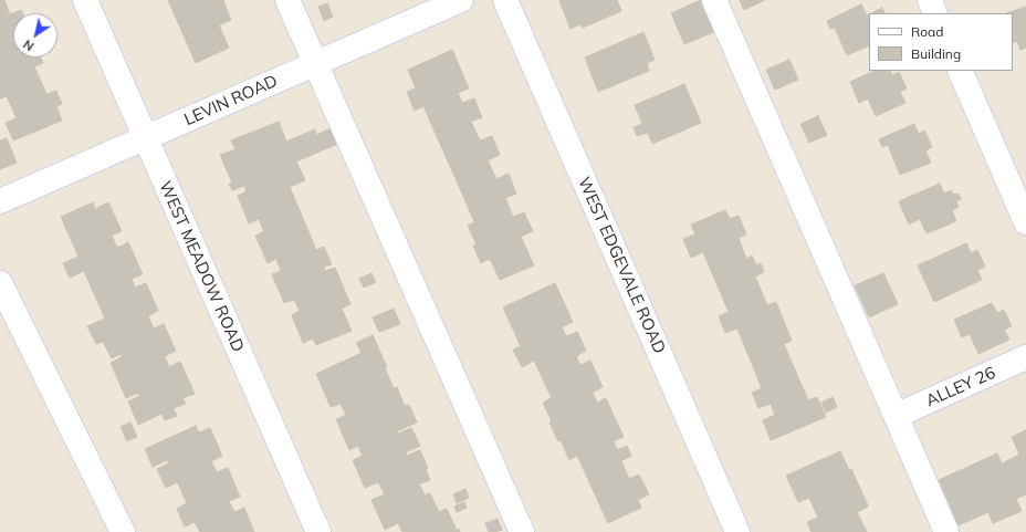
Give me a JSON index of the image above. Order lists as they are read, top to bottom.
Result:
{
  "streets": {
    "street": [
      "LEVIN ROAD",
      "WEST EDGEVALE ROAD",
      "WEST MEADOW ROAD",
      "ALLEY 26"
    ]
  },
  "crossings": [
    ["LEVIN ROAD", "WEST MEADOW ROAD"]
  ],
  "legend": ["Road", "Building"],
  "north": "bottom left"
}
